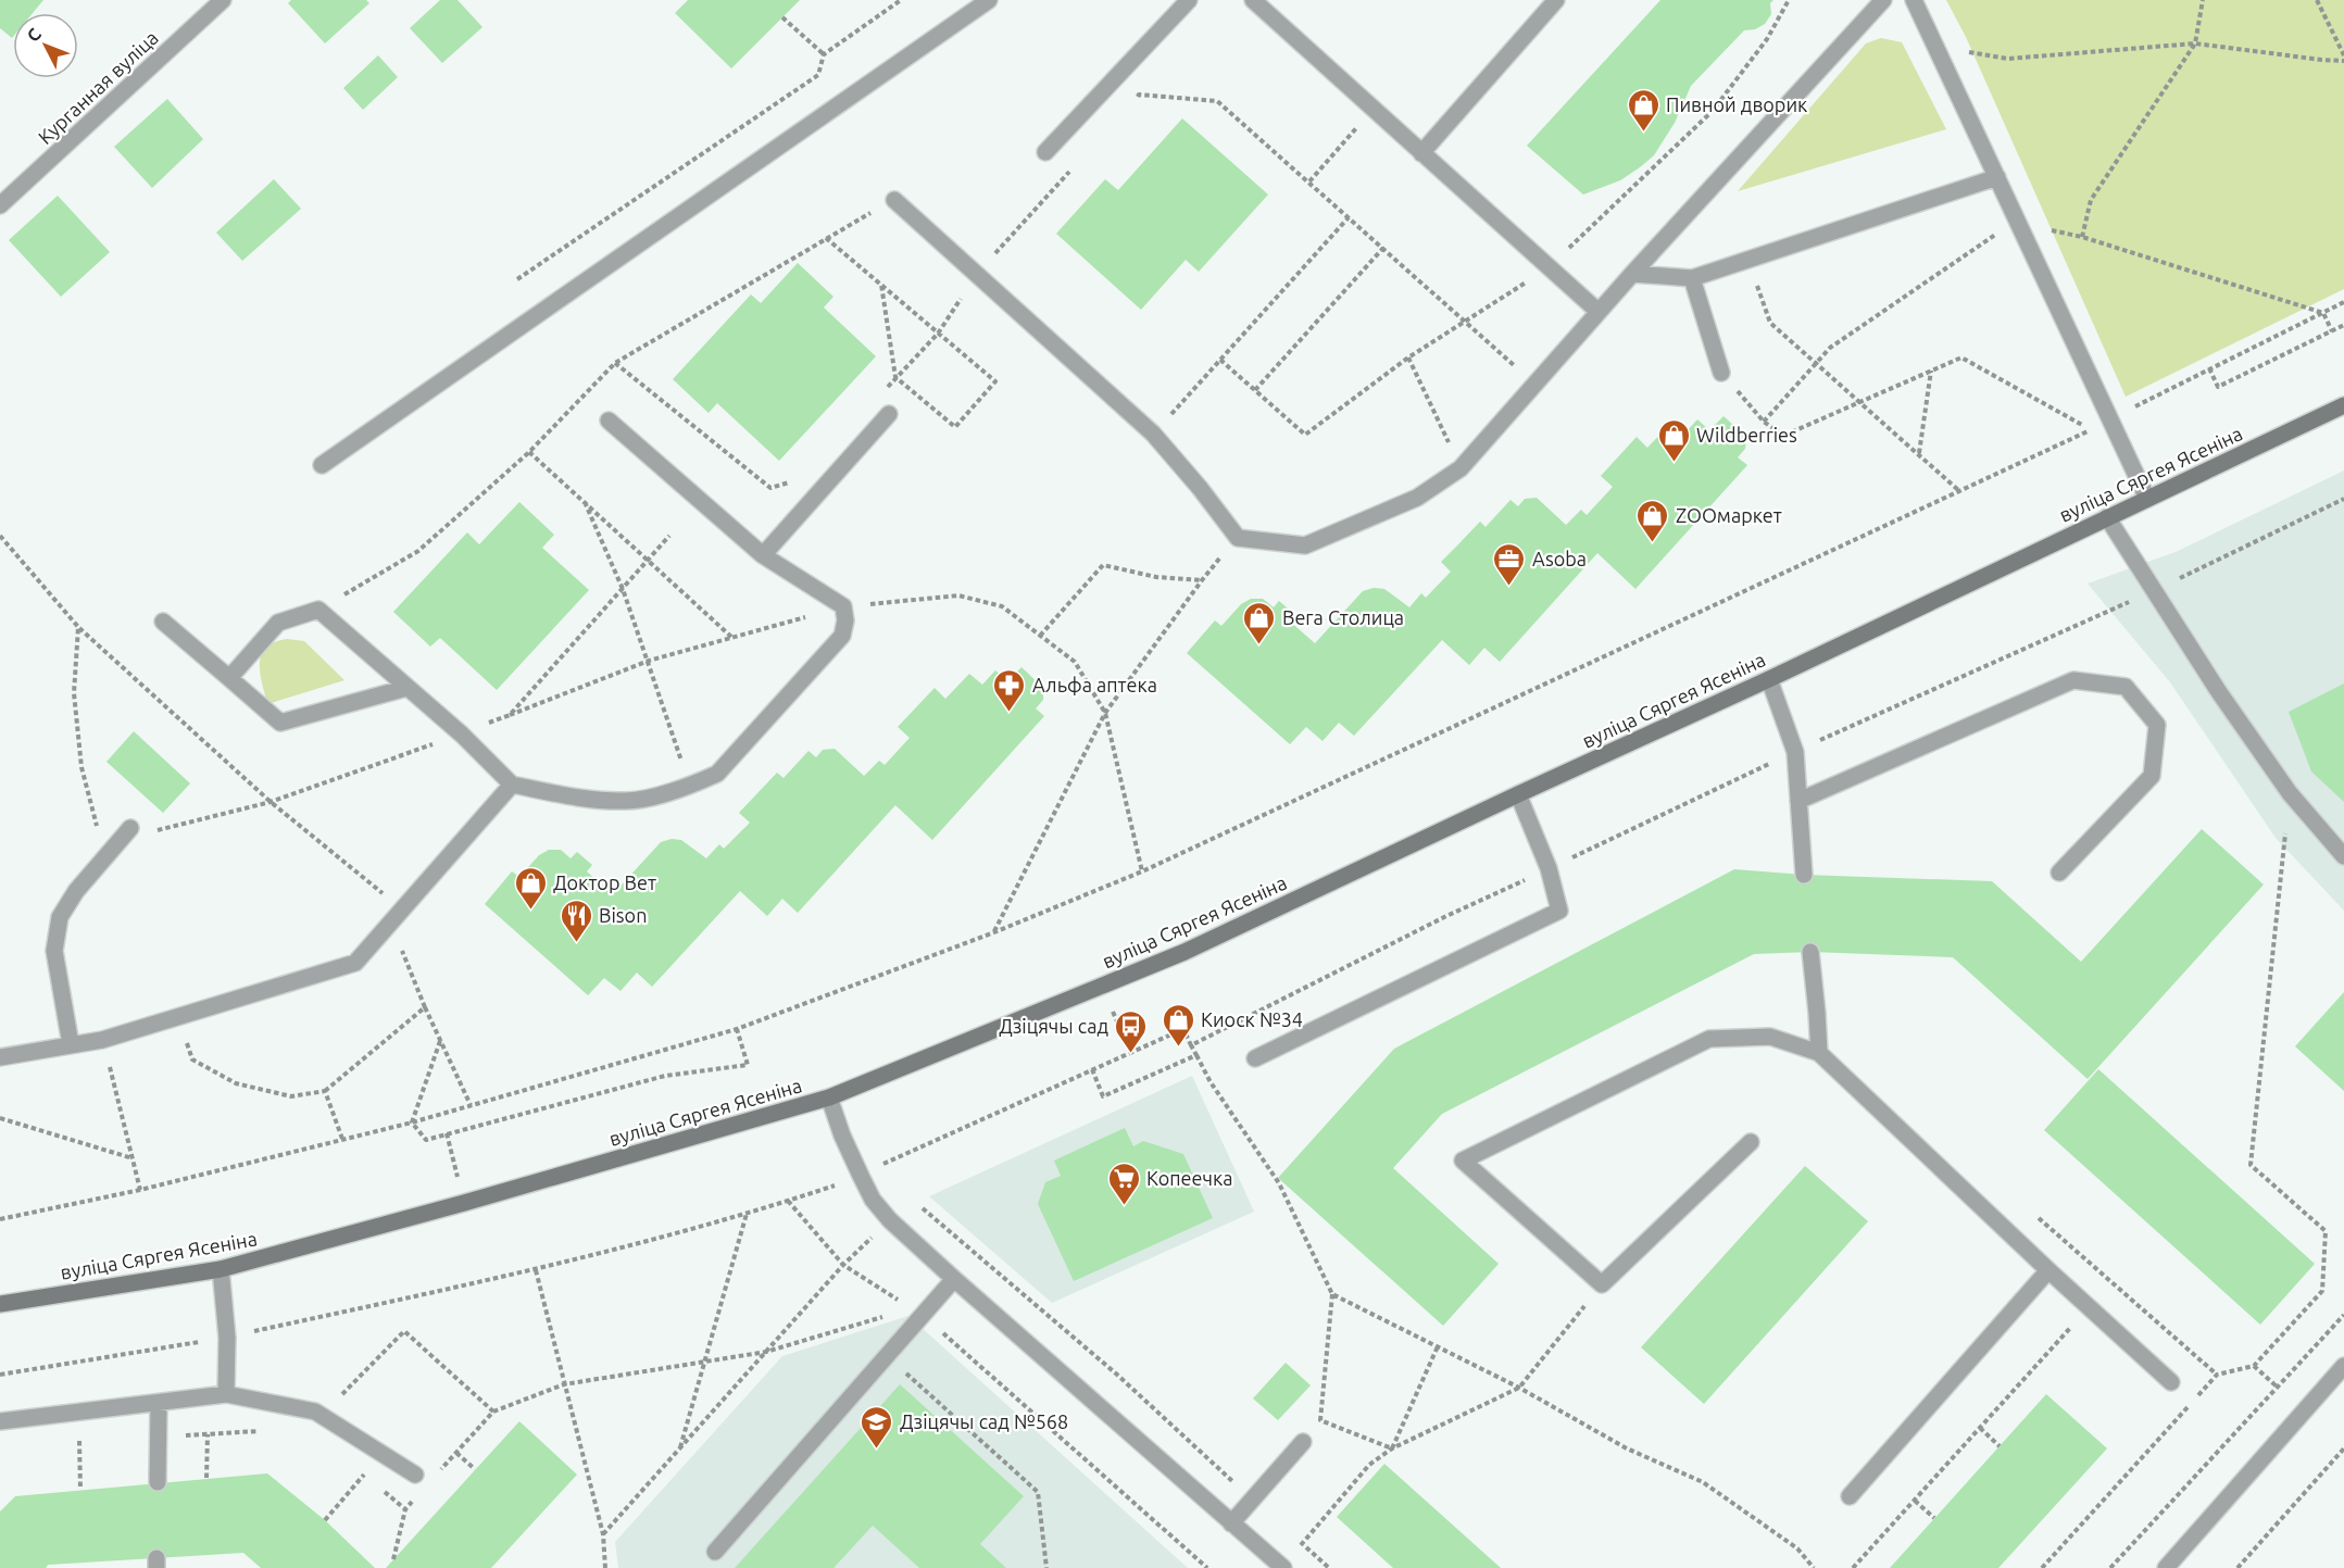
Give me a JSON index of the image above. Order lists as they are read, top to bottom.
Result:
{
  "streets": {
    "main road": ["вуліца Сяргея Ясеніна"],
    "street": ["Курганная вуліца"]
  },
  "places": {
    "shop": [
      "Пивной дворик",
      "Wildberries",
      "ZOOмаркет",
      "Вега Столица",
      "Доктор Вет",
      "Киоск №34"
    ],
    "office": ["Asoba"],
    "pharmacy": ["Альфа аптека"],
    "restaurant": ["Bison"],
    "bus stop": ["Дзіцячы сад"],
    "supermarket": ["Копеечка"],
    "school or university": ["Дзіцячы сад №568"]
  },
  "north": "top left"
}
